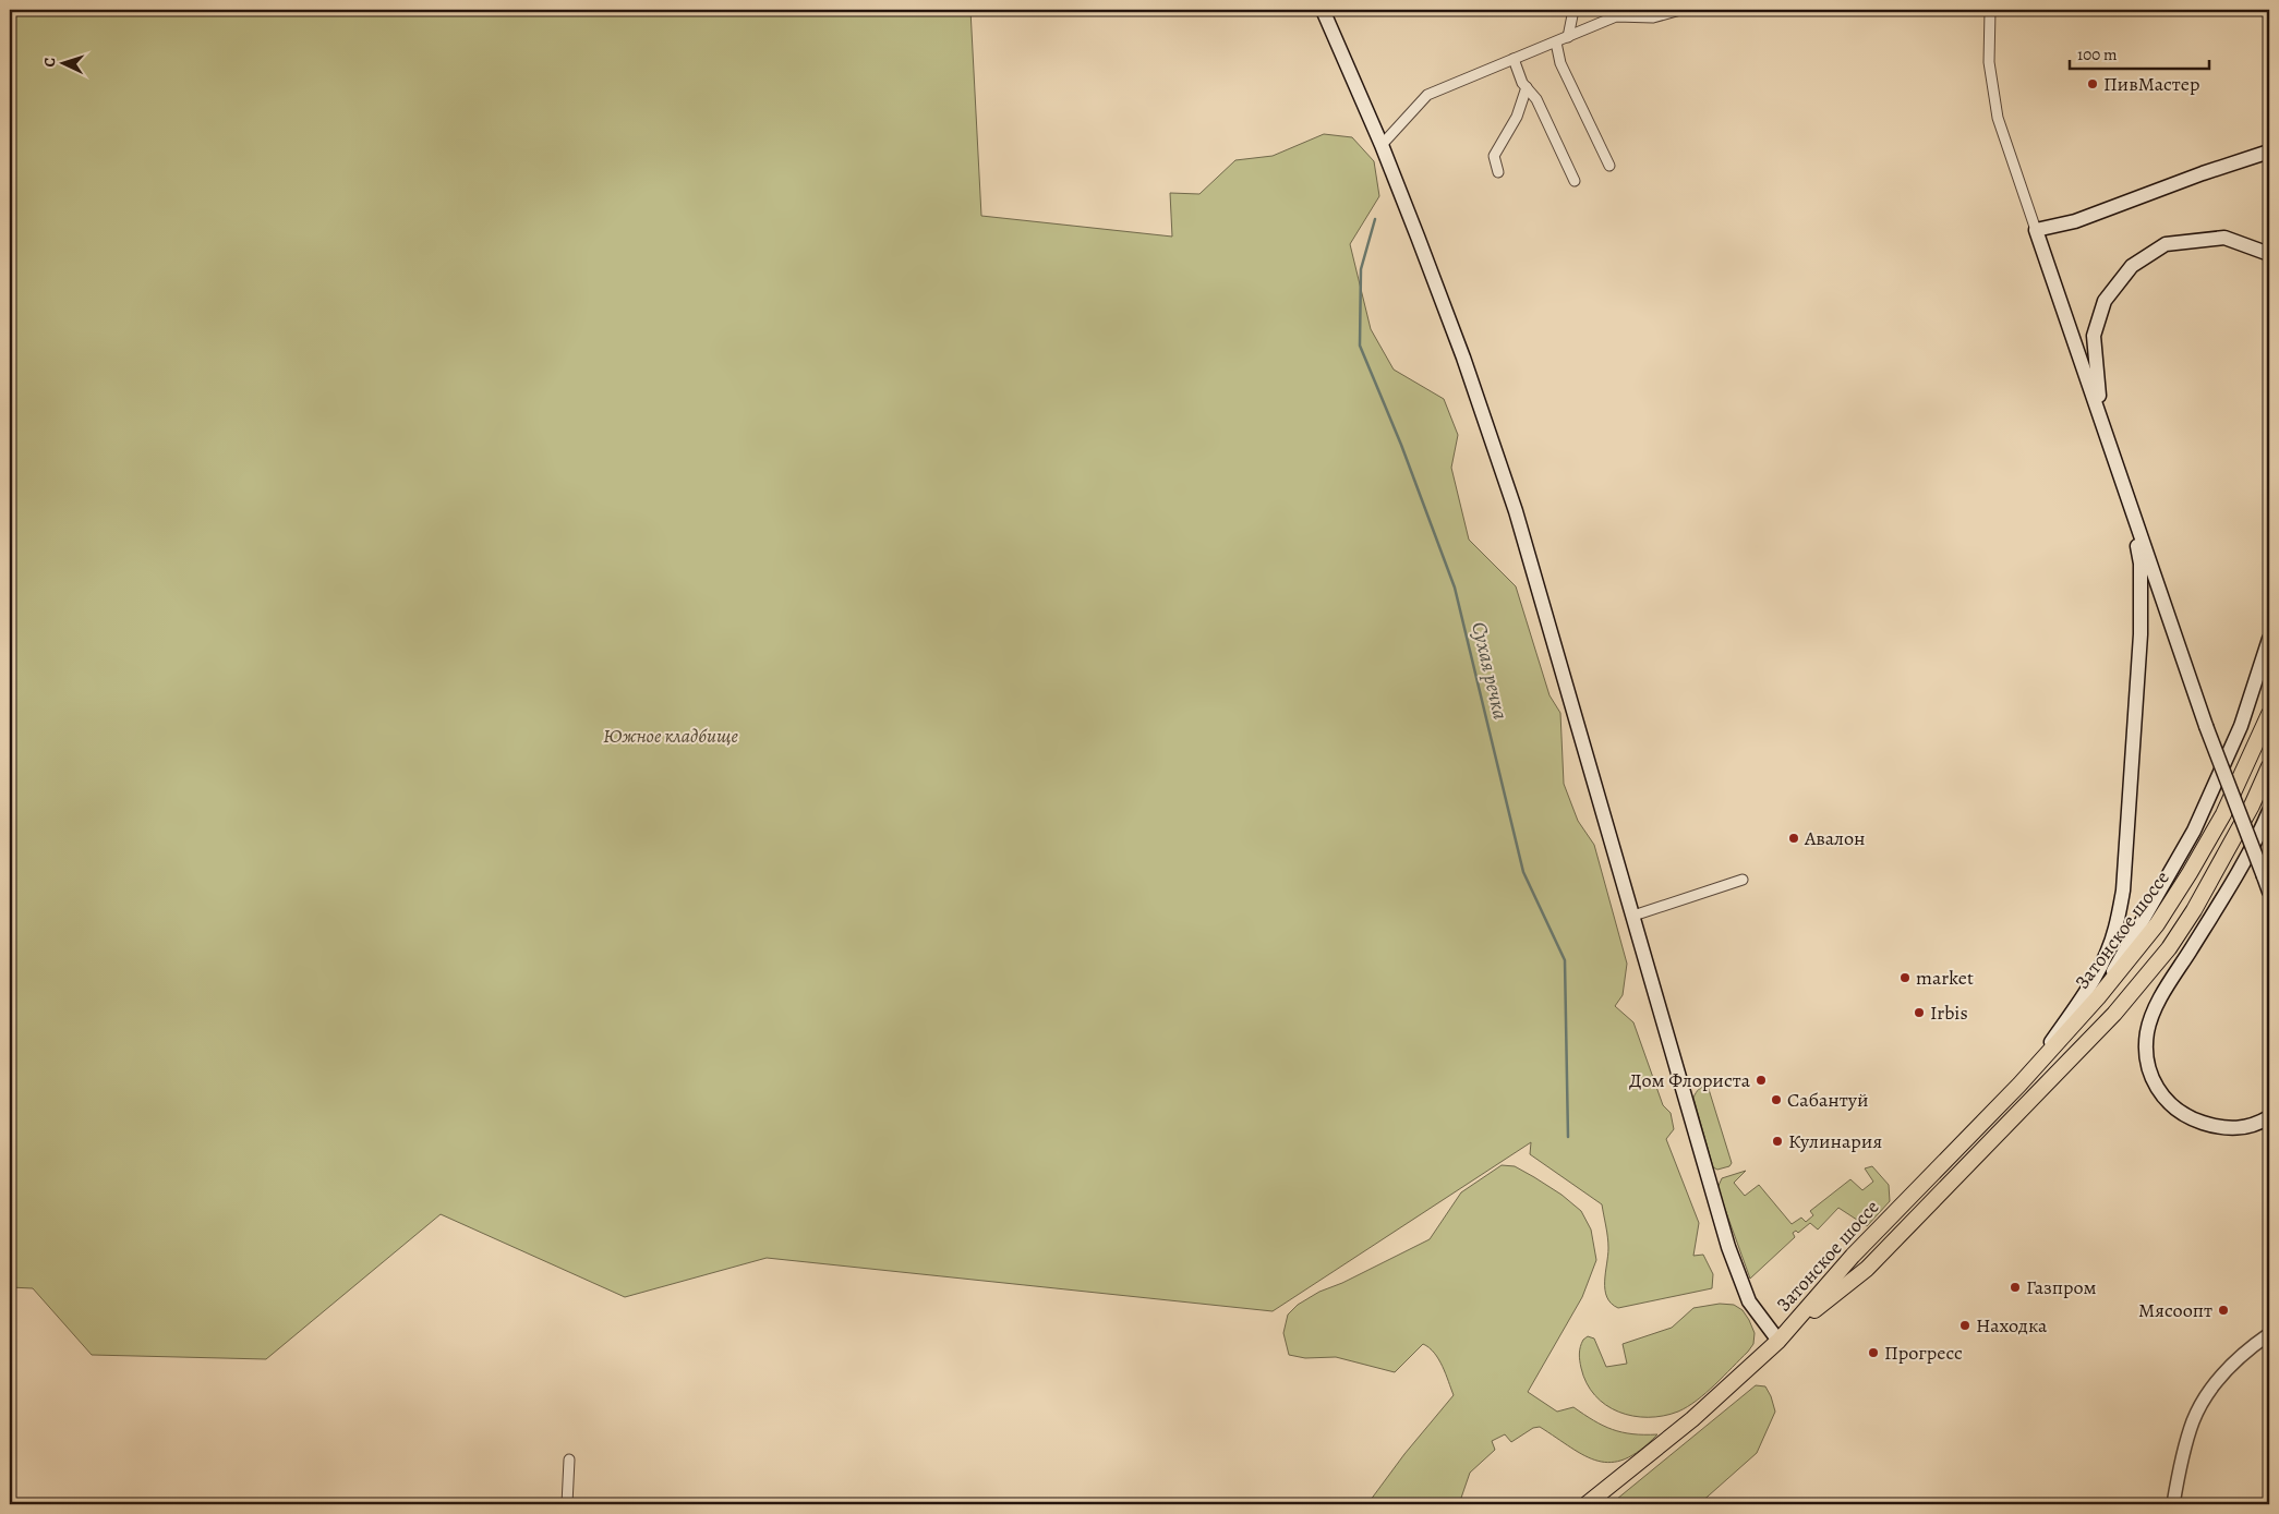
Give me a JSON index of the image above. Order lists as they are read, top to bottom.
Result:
{
  "streets": {
    "main road": ["Затонское шоссе"]
  },
  "water": ["Сухая речка"],
  "parks": ["Южное кладбище"],
  "places": [
    "ПивМастер",
    "Авалон",
    "market",
    "Irbis",
    "Дом Флориста",
    "Сабантуй",
    "Кулинария",
    "Газпром",
    "Мясоопт",
    "Находка",
    "Прогресс"
  ],
  "scale_bar": "100 m",
  "north": "left"
}
